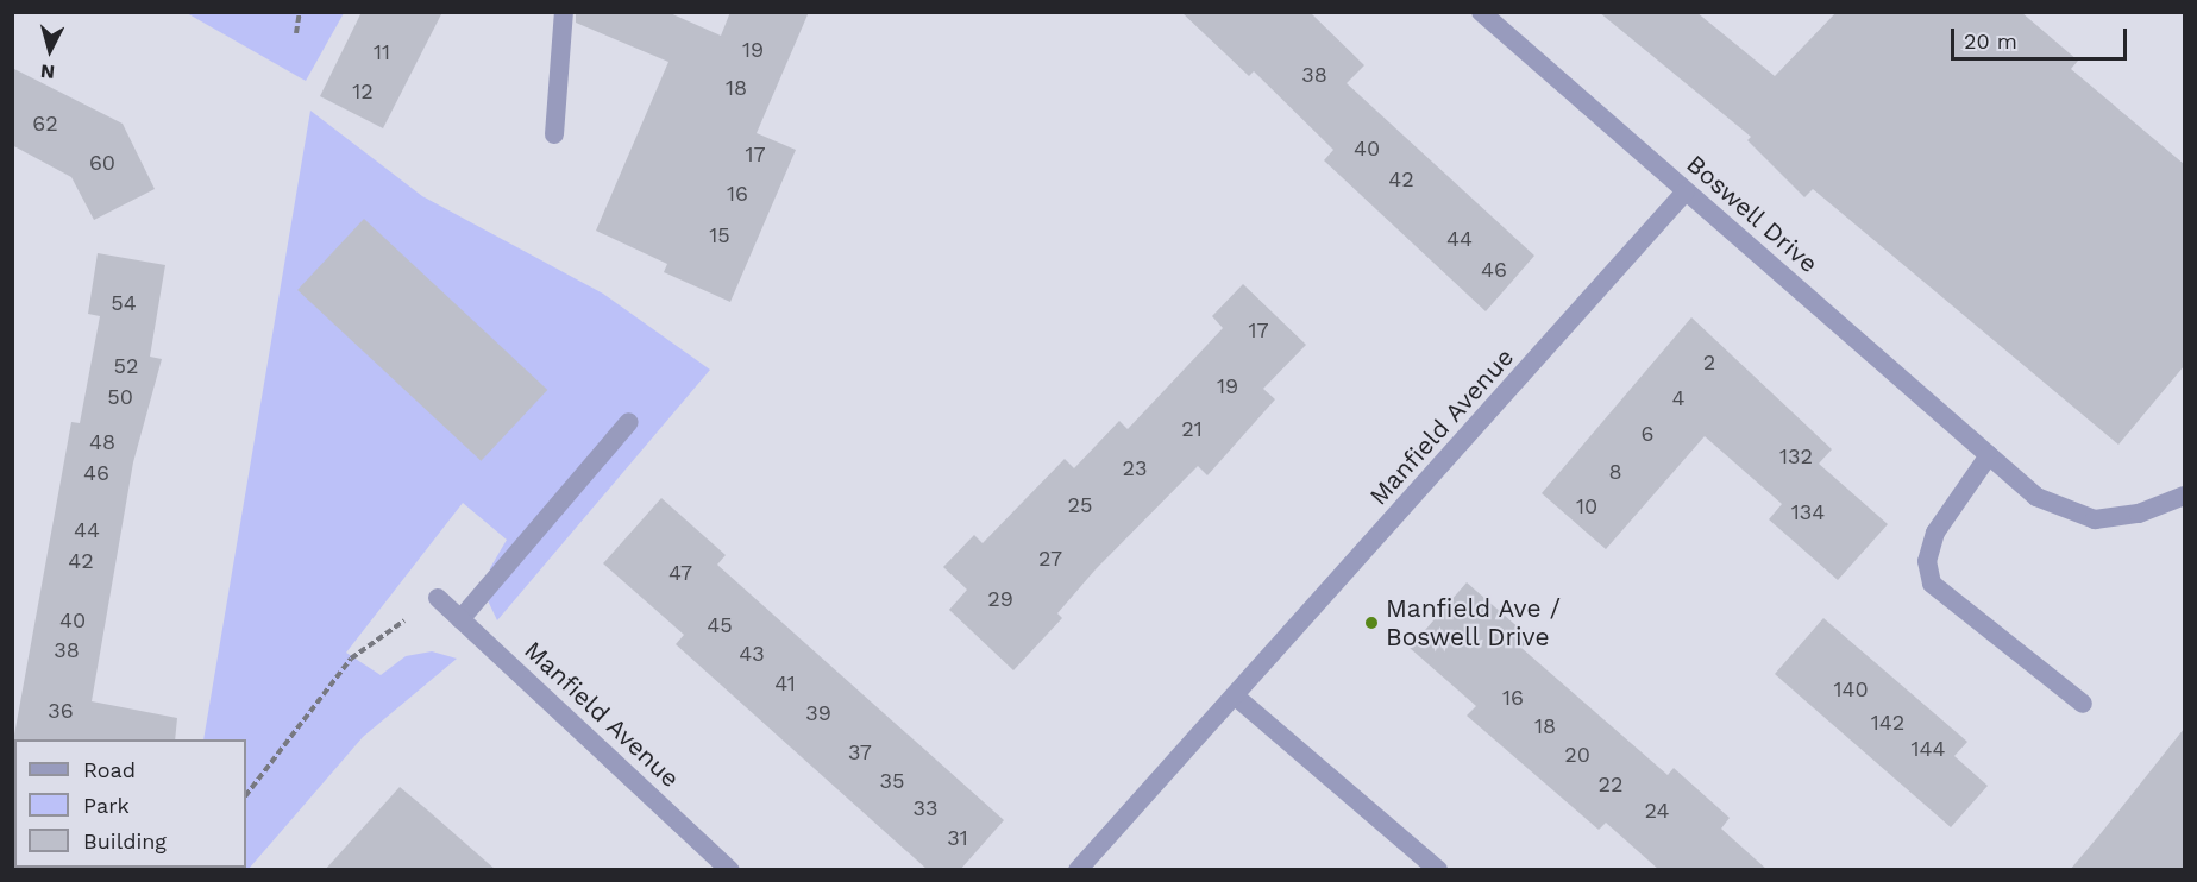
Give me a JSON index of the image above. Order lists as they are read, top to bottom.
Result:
{
  "streets": {
    "street": ["Boswell Drive", "Manfield Avenue"]
  },
  "crossings": [
    ["Boswell Drive", "Manfield Avenue"]
  ],
  "places": ["Manfield Ave / Boswell Drive"],
  "house_numbers": [
    "19",
    "11",
    "38",
    "18",
    "12",
    "62",
    "40",
    "17",
    "60",
    "42",
    "16",
    "15",
    "44",
    "46",
    "54",
    "17",
    "2",
    "52",
    "19",
    "50",
    "4",
    "21",
    "6",
    "48",
    "132",
    "23",
    "8",
    "46",
    "25",
    "10",
    "134",
    "44",
    "27",
    "42",
    "47",
    "29",
    "40",
    "45",
    "38",
    "43",
    "41",
    "140",
    "16",
    "36",
    "39",
    "142",
    "18",
    "144",
    "37",
    "20",
    "35",
    "22",
    "33",
    "24",
    "31"
  ],
  "legend": ["Road", "Park", "Building"],
  "scale_bar": "20 m",
  "north": "bottom"
}
